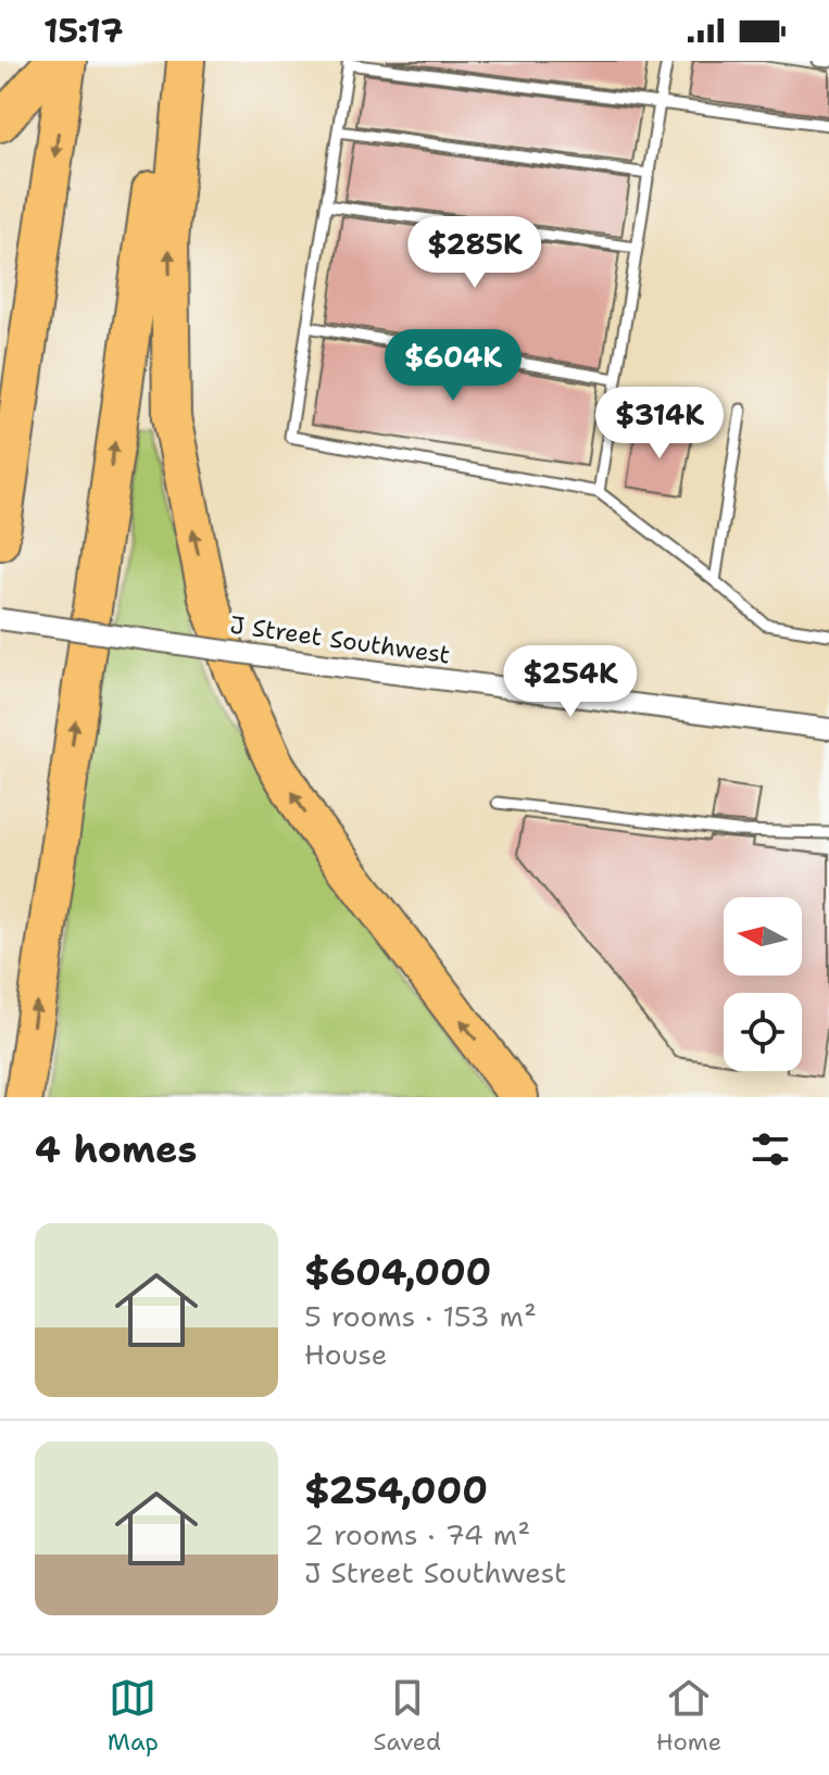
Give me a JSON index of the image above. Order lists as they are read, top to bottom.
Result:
{
  "streets": {
    "street": ["J Street Southwest"]
  },
  "north": "left",
  "page": {
    "status": "15:17",
    "price": [
      "$285K",
      "$604K",
      "$314K",
      "$254K"
    ],
    "heading": "4 homes",
    "list": [
      {
        "name": "$604,000",
        "note": "5 rooms · 153 m² · House"
      },
      {
        "name": "$254,000",
        "note": "2 rooms · 74 m² · J Street Southwest"
      }
    ],
    "tabs": ["Map", "Saved", "Home"]
  }
}
